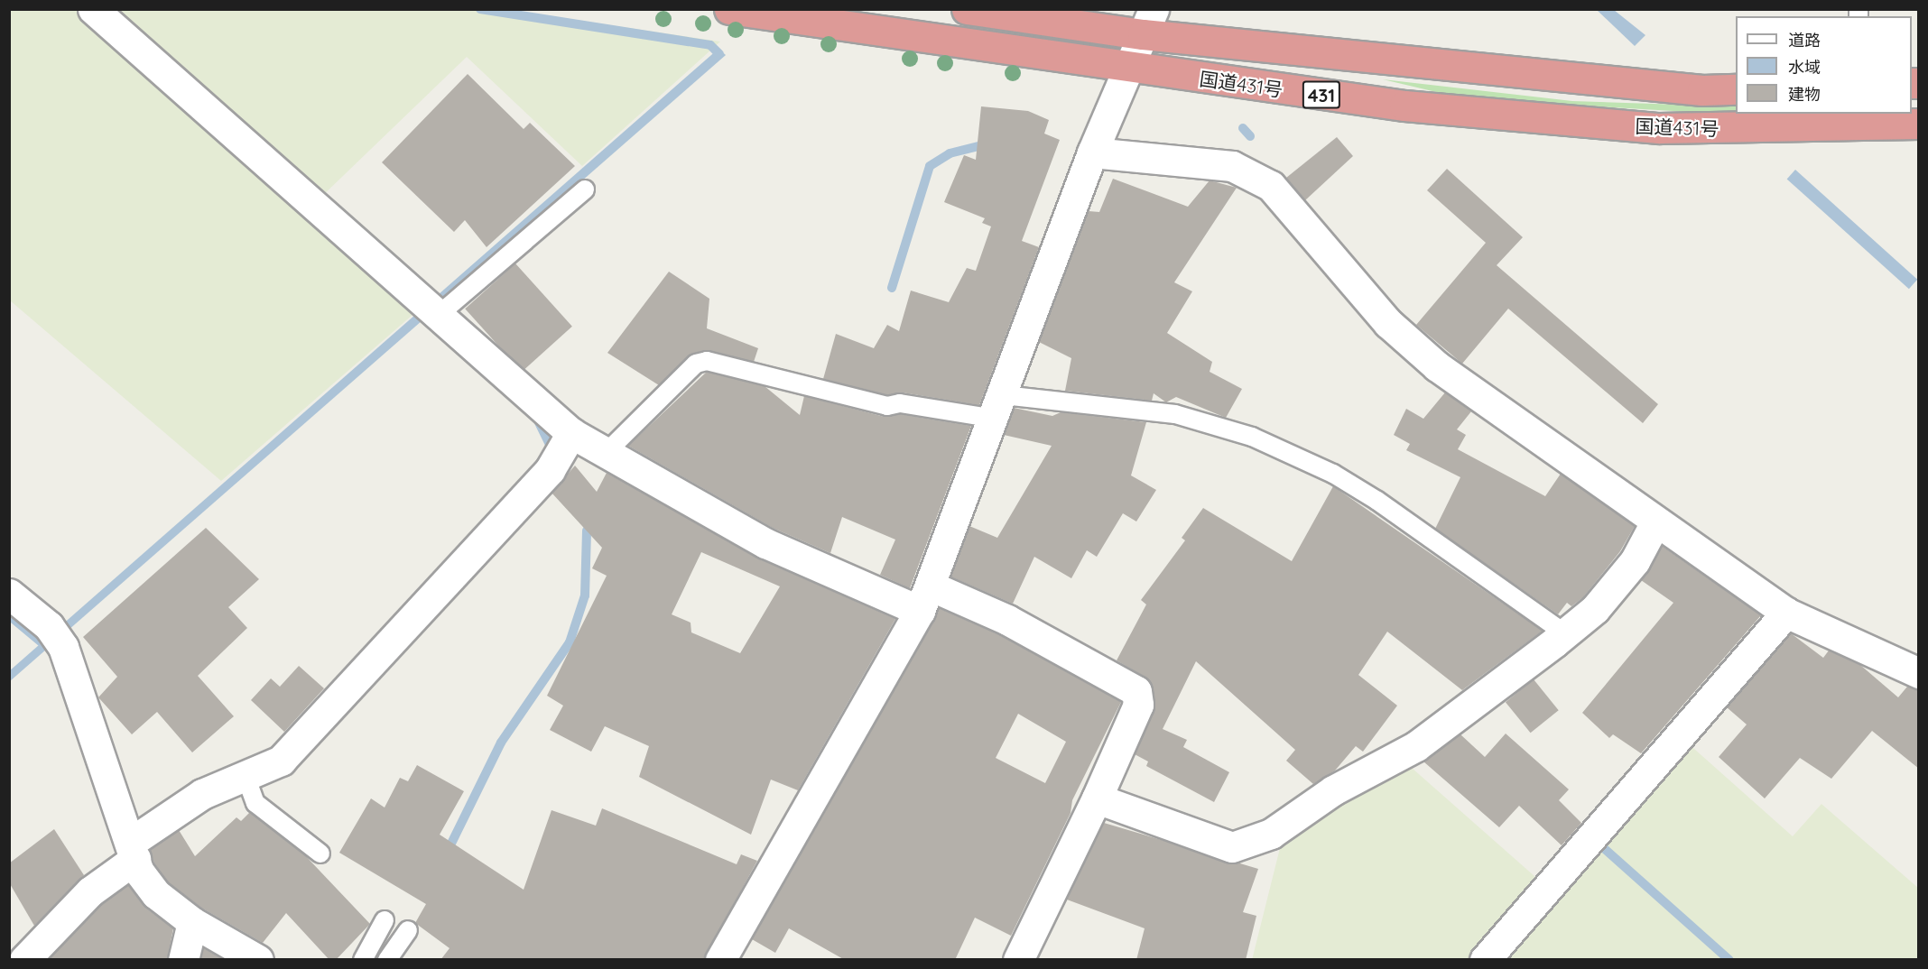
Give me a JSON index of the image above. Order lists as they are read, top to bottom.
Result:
{
  "streets": {
    "highway": ["国道431号", "431"]
  },
  "legend": ["道路", "水域", "建物"]
}
